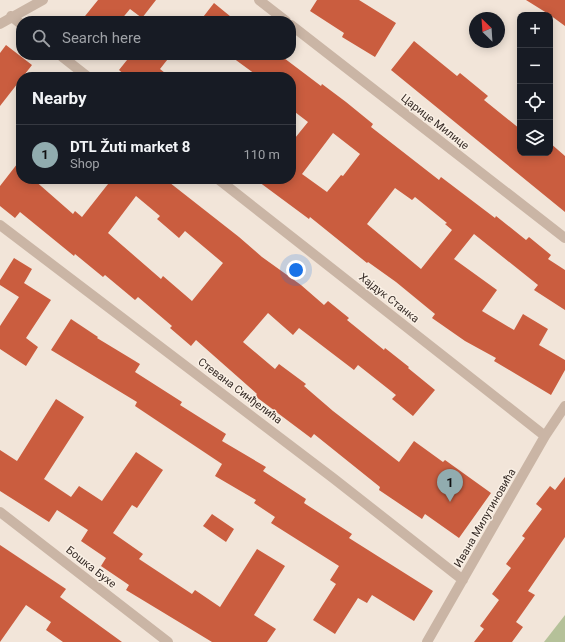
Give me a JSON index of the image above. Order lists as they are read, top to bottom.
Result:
{
  "streets": {
    "street": [
      "Царице Милице",
      "Хајдук Станка",
      "Стевана Синђелића",
      "Ивана Милутиновића",
      "Бошка Бухе"
    ]
  },
  "crossings": [
    ["Хајдук Станка", "Ивана Милутиновића"],
    ["Стевана Синђелића", "Ивана Милутиновића"]
  ],
  "north": "top left",
  "page": {
    "map_buttons": ["+", "−"],
    "search": "Search here",
    "heading": "Nearby",
    "list": [
      {
        "mark": "1",
        "name": "DTL Žuti market 8",
        "note": "Shop",
        "value": "110 m"
      }
    ],
    "pins": "1"
  }
}
